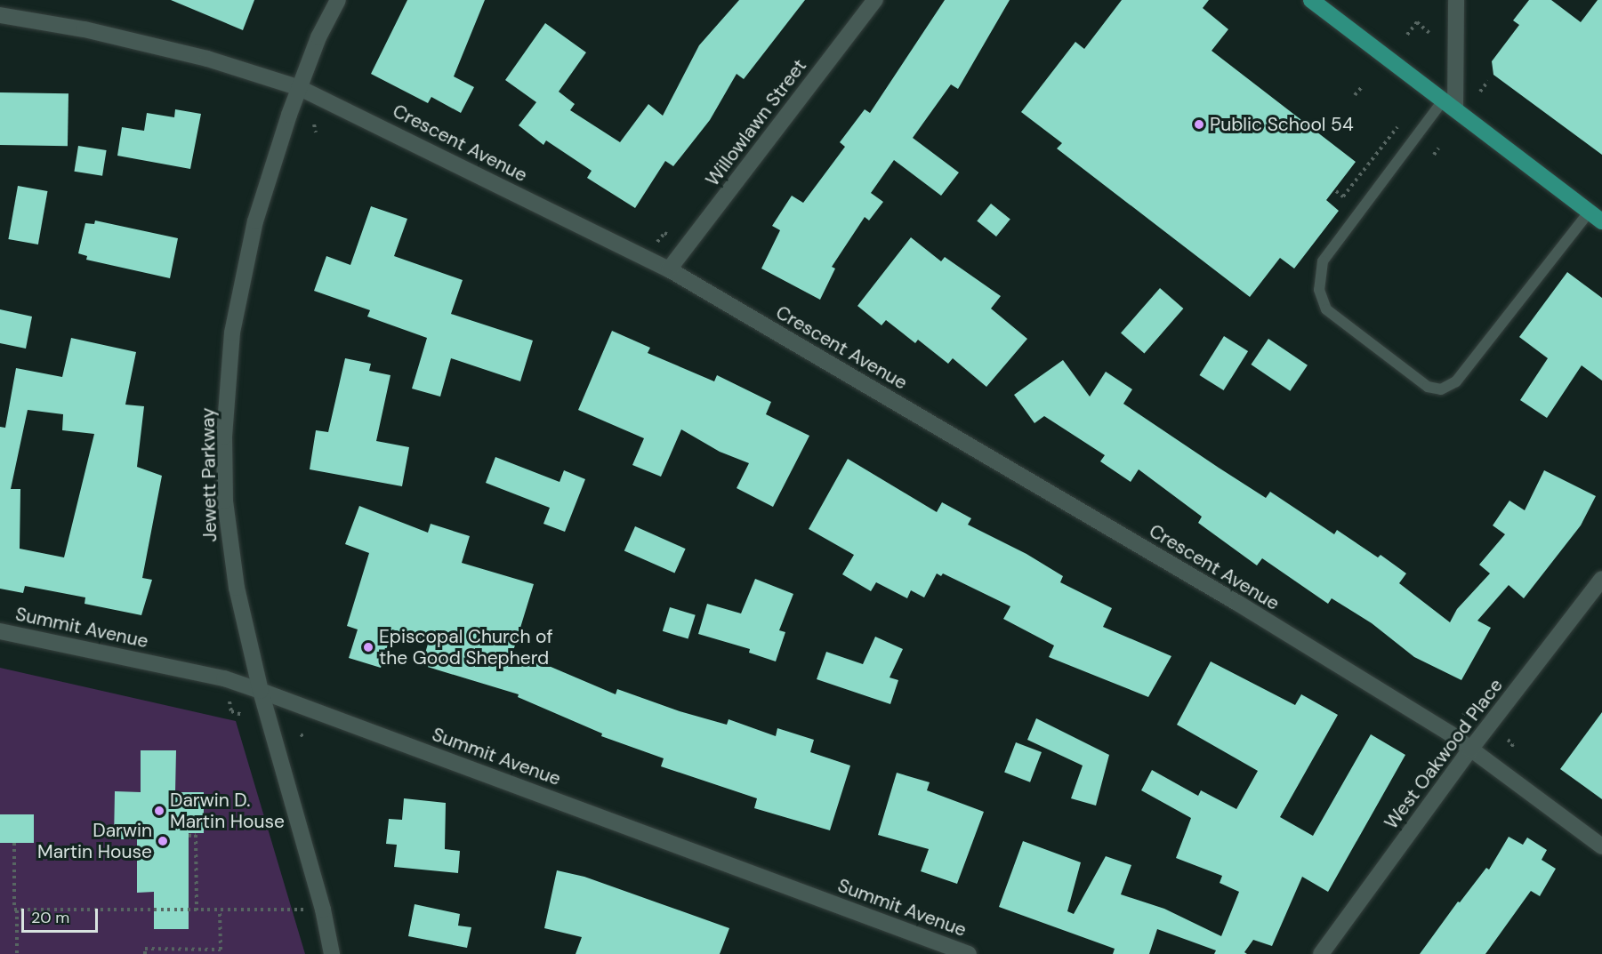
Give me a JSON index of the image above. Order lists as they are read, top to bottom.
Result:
{
  "streets": {
    "street": [
      "Willowlawn Street",
      "Crescent Avenue",
      "Jewett Parkway",
      "Summit Avenue",
      "West Oakwood Place"
    ]
  },
  "crossings": [
    ["Willowlawn Street", "Crescent Avenue"],
    ["Crescent Avenue", "Jewett Parkway"],
    ["Crescent Avenue", "West Oakwood Place"],
    ["Jewett Parkway", "Summit Avenue"]
  ],
  "places": [
    "Public School 54",
    "Episcopal Church of the Good Shepherd",
    "Darwin D. Martin House",
    "Darwin Martin House"
  ],
  "scale_bar": "20 m"
}
